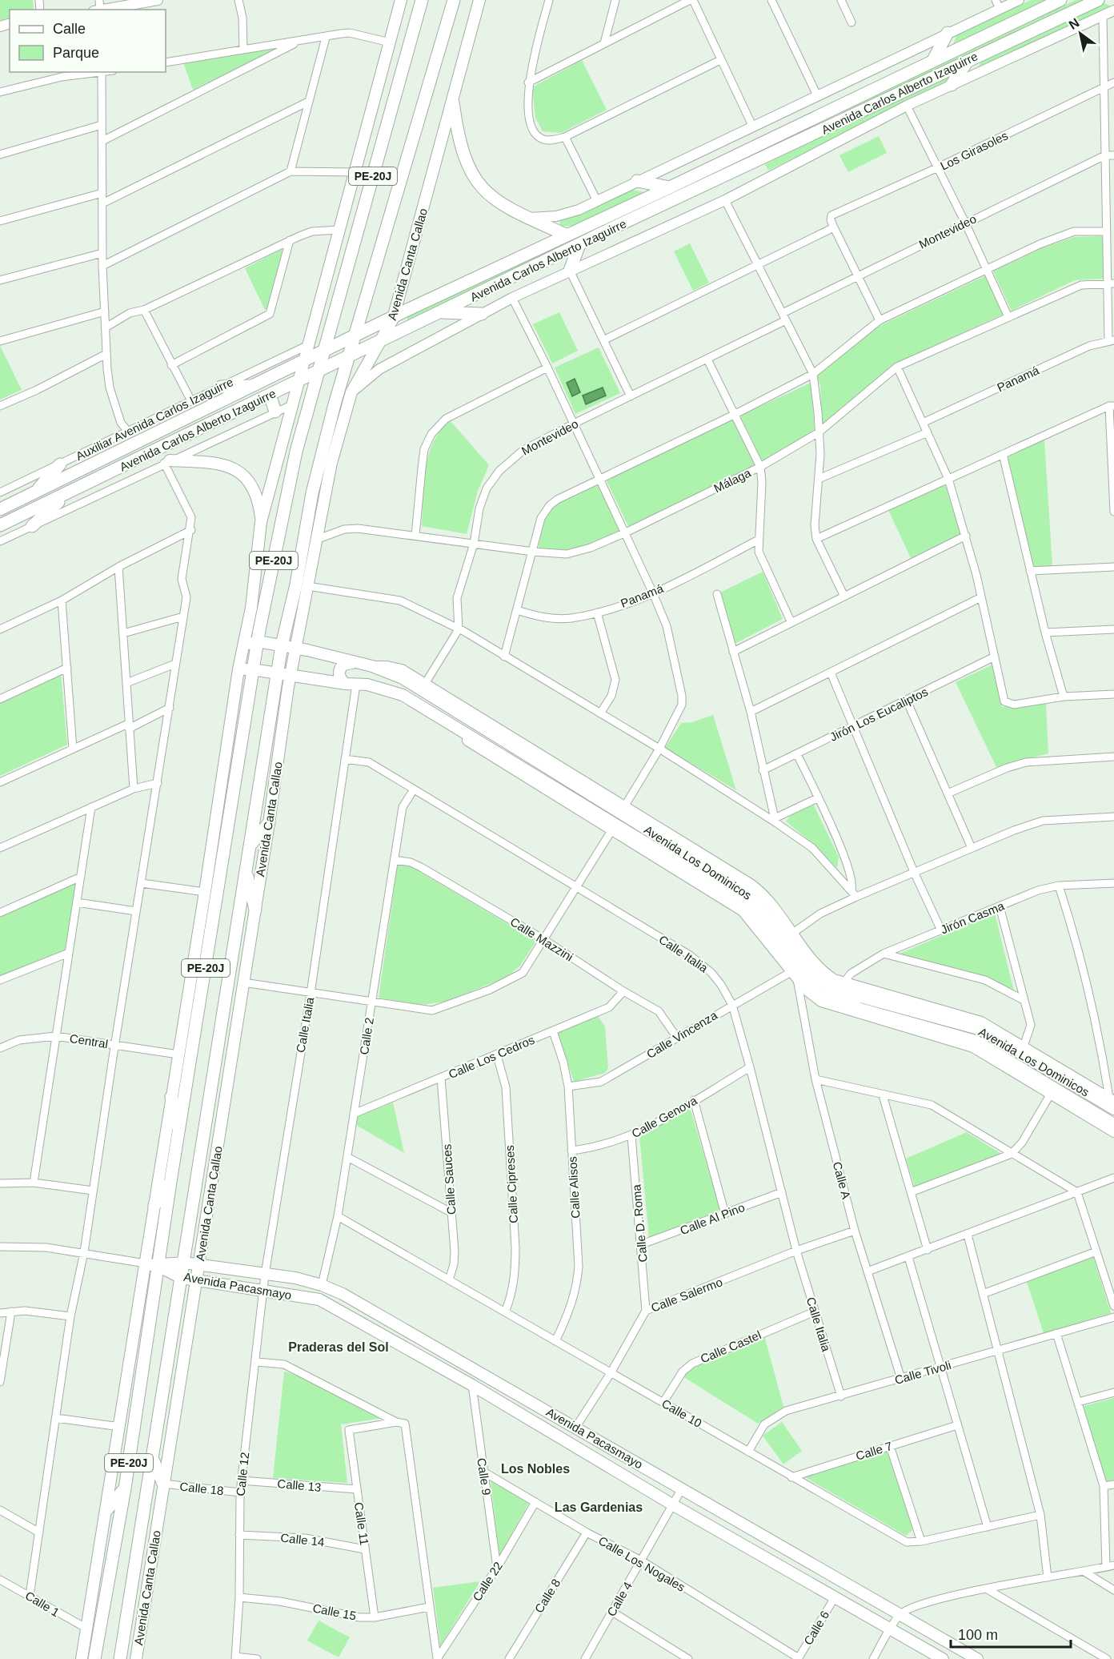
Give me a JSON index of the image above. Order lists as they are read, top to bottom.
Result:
{
  "streets": {
    "main road": [
      "Avenida Carlos Alberto Izaguirre",
      "PE-20J",
      "Avenida Canta Callao",
      "Avenida Los Dominicos",
      "Avenida Pacasmayo"
    ],
    "street": [
      "Los Girasoles",
      "Montevideo",
      "Panamá",
      "Auxiliar Avenida Carlos Izaguirre",
      "Málaga",
      "Jirón Los Eucaliptos",
      "Jirón Casma",
      "Calle Mazzini",
      "Calle Italia",
      "Calle Vincenza",
      "Calle 2",
      "Central",
      "Calle Los Cedros",
      "Calle Genova",
      "Calle Sauces",
      "Calle A",
      "Calle Cipreses",
      "Calle Alisos",
      "Calle Al Pino",
      "Calle D. Roma",
      "Calle Salermo",
      "Calle Castel",
      "Calle Tivoli",
      "Calle 10",
      "Calle 7",
      "Calle 12",
      "Calle 9",
      "Calle 13",
      "Calle 18",
      "Calle 11",
      "Calle 14",
      "Calle Los Nogales",
      "Calle 22",
      "Calle 8",
      "Calle 4",
      "Calle 1",
      "Calle 15",
      "Calle 6"
    ]
  },
  "crossings": [
    ["Avenida Carlos Alberto Izaguirre", "PE-20J"],
    ["Avenida Carlos Alberto Izaguirre", "Avenida Canta Callao"],
    ["PE-20J", "Avenida Los Dominicos"],
    ["PE-20J", "Avenida Pacasmayo"],
    ["Montevideo", "Málaga"],
    ["Avenida Canta Callao", "Málaga"],
    ["Avenida Canta Callao", "Avenida Los Dominicos"],
    ["Avenida Canta Callao", "Avenida Pacasmayo"],
    ["Avenida Canta Callao", "Calle 18"],
    ["Avenida Los Dominicos", "Jirón Casma"],
    ["Avenida Los Dominicos", "Calle Italia"],
    ["Avenida Los Dominicos", "Calle Vincenza"],
    ["Avenida Los Dominicos", "Calle A"],
    ["Calle Mazzini", "Calle Vincenza"],
    ["Calle Mazzini", "Calle 2"],
    ["Calle Mazzini", "Calle Los Cedros"],
    ["Calle Italia", "Calle Vincenza"],
    ["Calle Italia", "Calle 2"],
    ["Calle Italia", "Calle Genova"],
    ["Calle Italia", "Calle Al Pino"],
    ["Calle Italia", "Avenida Pacasmayo"],
    ["Calle Italia", "Calle Salermo"],
    ["Calle Italia", "Calle Castel"],
    ["Calle Italia", "Calle Tivoli"],
    ["Calle Italia", "Calle 12"],
    ["Calle Vincenza", "Calle A"],
    ["Calle Vincenza", "Calle Alisos"],
    ["Calle 2", "Calle Los Cedros"],
    ["Calle 2", "Avenida Pacasmayo"],
    ["Calle 2", "Calle 10"],
    ["Calle Los Cedros", "Calle Sauces"],
    ["Calle Los Cedros", "Calle Cipreses"],
    ["Calle Los Cedros", "Calle Alisos"],
    ["Calle Genova", "Calle Alisos"],
    ["Calle Genova", "Calle D. Roma"],
    ["Calle Sauces", "Calle 10"],
    ["Calle A", "Calle Salermo"],
    ["Calle A", "Calle Tivoli"],
    ["Calle Cipreses", "Calle 10"],
    ["Calle Alisos", "Calle 10"],
    ["Calle Al Pino", "Calle D. Roma"],
    ["Calle D. Roma", "Calle Salermo"],
    ["Avenida Pacasmayo", "Calle Salermo"],
    ["Avenida Pacasmayo", "Calle 12"],
    ["Avenida Pacasmayo", "Calle 9"],
    ["Avenida Pacasmayo", "Calle 4"],
    ["Avenida Pacasmayo", "Calle 6"],
    ["Calle Salermo", "Calle 10"],
    ["Calle Castel", "Calle 10"],
    ["Calle Tivoli", "Calle 10"],
    ["Calle 10", "Calle 7"],
    ["Calle 12", "Calle 13"],
    ["Calle 12", "Calle 18"],
    ["Calle 12", "Calle 14"],
    ["Calle 12", "Calle 15"],
    ["Calle 9", "Calle Los Nogales"],
    ["Calle 9", "Calle 22"],
    ["Calle 13", "Calle 11"],
    ["Calle 11", "Calle 14"],
    ["Calle 11", "Calle 15"],
    ["Calle Los Nogales", "Calle 22"],
    ["Calle Los Nogales", "Calle 8"],
    ["Calle Los Nogales", "Calle 4"],
    ["Calle Los Nogales", "Calle 6"]
  ],
  "districts": ["Praderas del Sol", "Los Nobles", "Las Gardenias"],
  "legend": ["Calle", "Parque"],
  "scale_bar": "100 m",
  "north": "top left"
}
